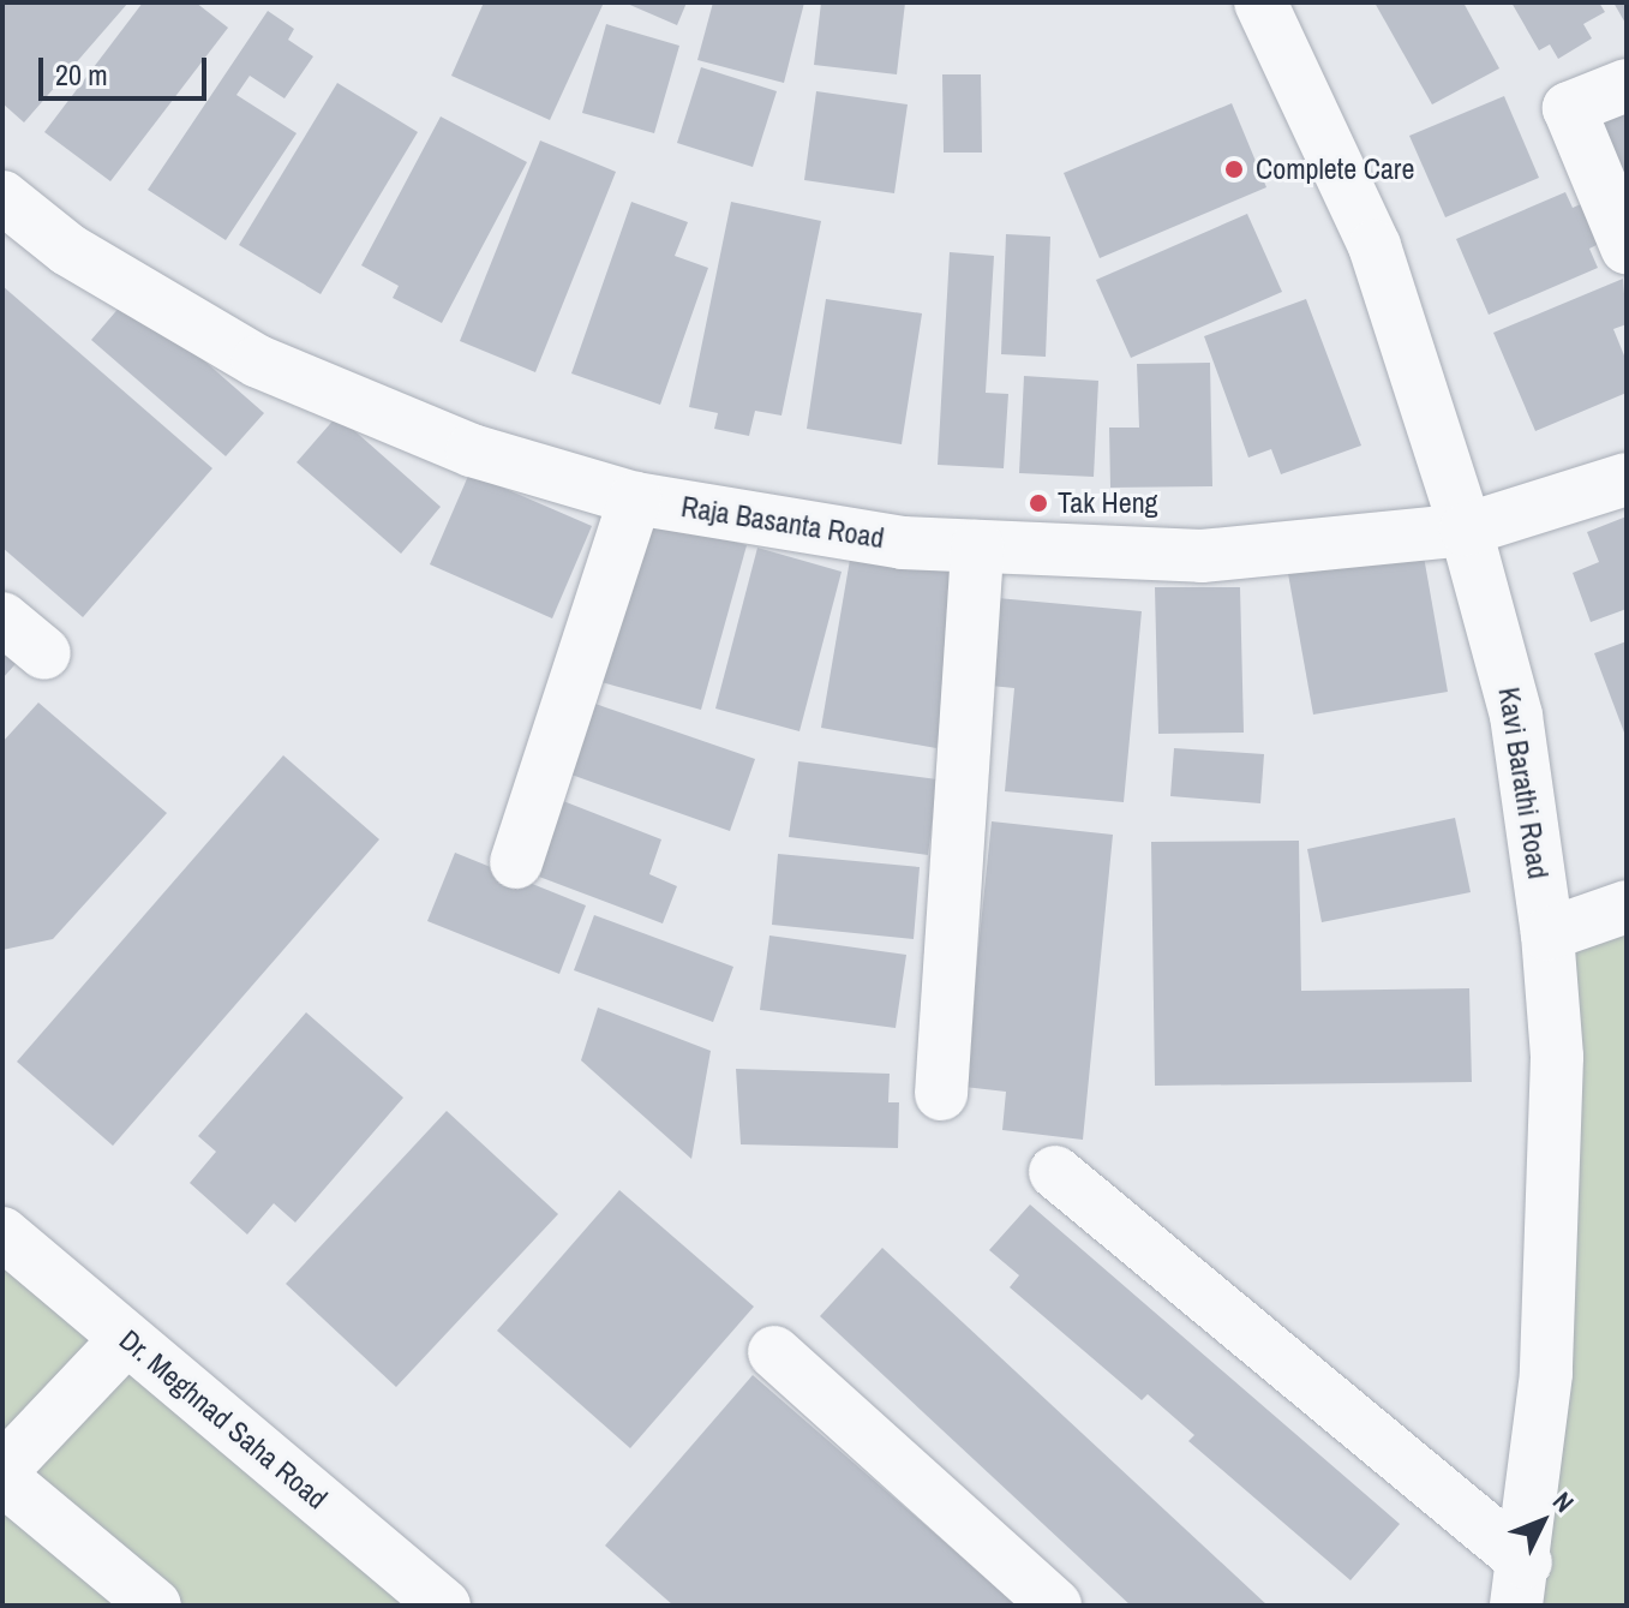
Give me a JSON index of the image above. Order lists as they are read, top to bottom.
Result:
{
  "streets": {
    "street": ["Raja Basanta Road", "Kavi Barathi Road", "Dr. Meghnad Saha Road"]
  },
  "crossings": [
    ["Raja Basanta Road", "Kavi Barathi Road"]
  ],
  "places": ["Complete Care", "Tak Heng"],
  "scale_bar": "20 m",
  "north": "top right"
}
